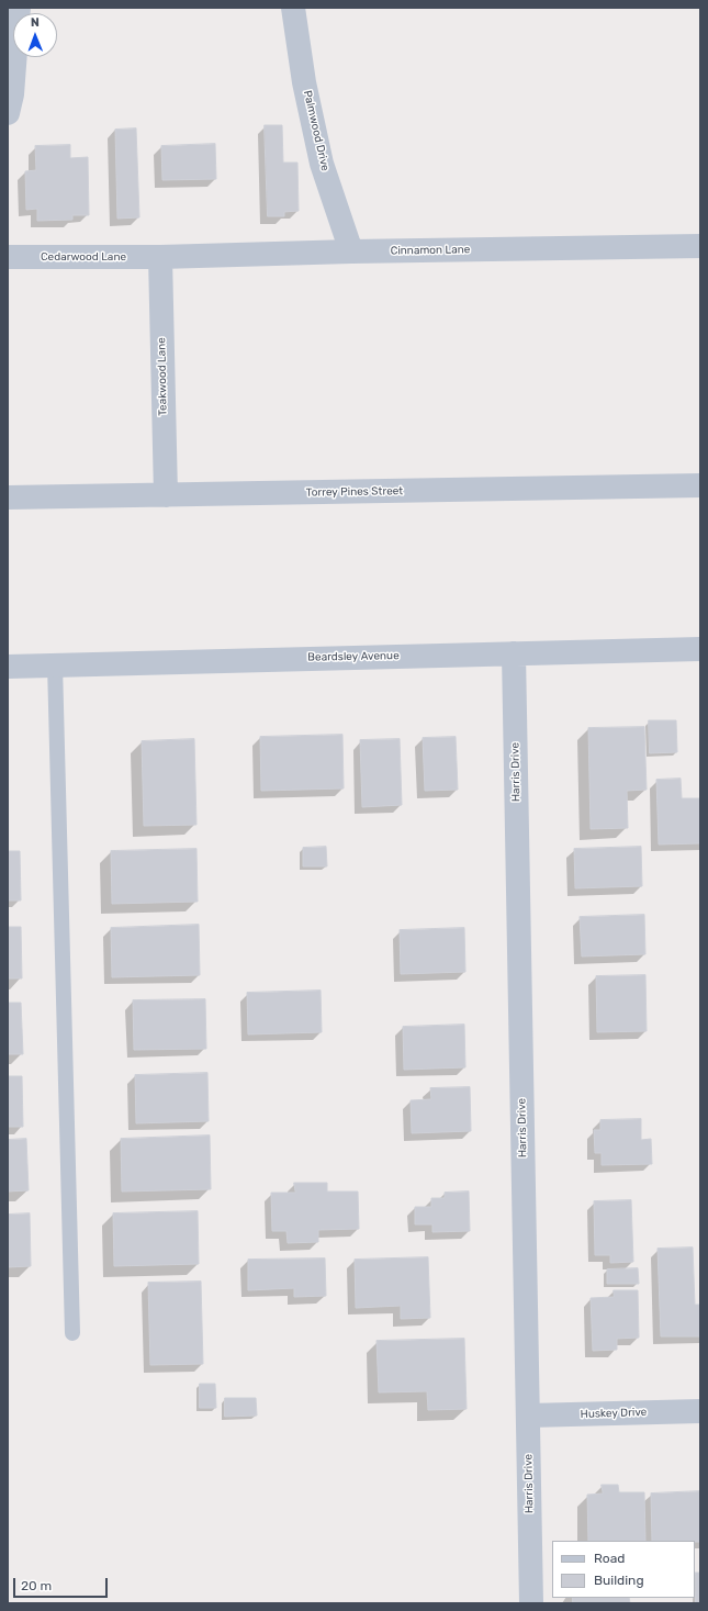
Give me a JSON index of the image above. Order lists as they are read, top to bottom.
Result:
{
  "streets": {
    "street": [
      "Palmwood Drive",
      "Cinnamon Lane",
      "Cedarwood Lane",
      "Teakwood Lane",
      "Torrey Pines Street",
      "Beardsley Avenue",
      "Harris Drive",
      "Huskey Drive"
    ]
  },
  "crossings": [
    ["Palmwood Drive", "Cinnamon Lane"],
    ["Cinnamon Lane", "Cedarwood Lane"],
    ["Cinnamon Lane", "Teakwood Lane"],
    ["Cedarwood Lane", "Teakwood Lane"],
    ["Teakwood Lane", "Torrey Pines Street"],
    ["Beardsley Avenue", "Harris Drive"],
    ["Harris Drive", "Huskey Drive"]
  ],
  "legend": ["Road", "Building"],
  "scale_bar": "20 m",
  "north": "top"
}
